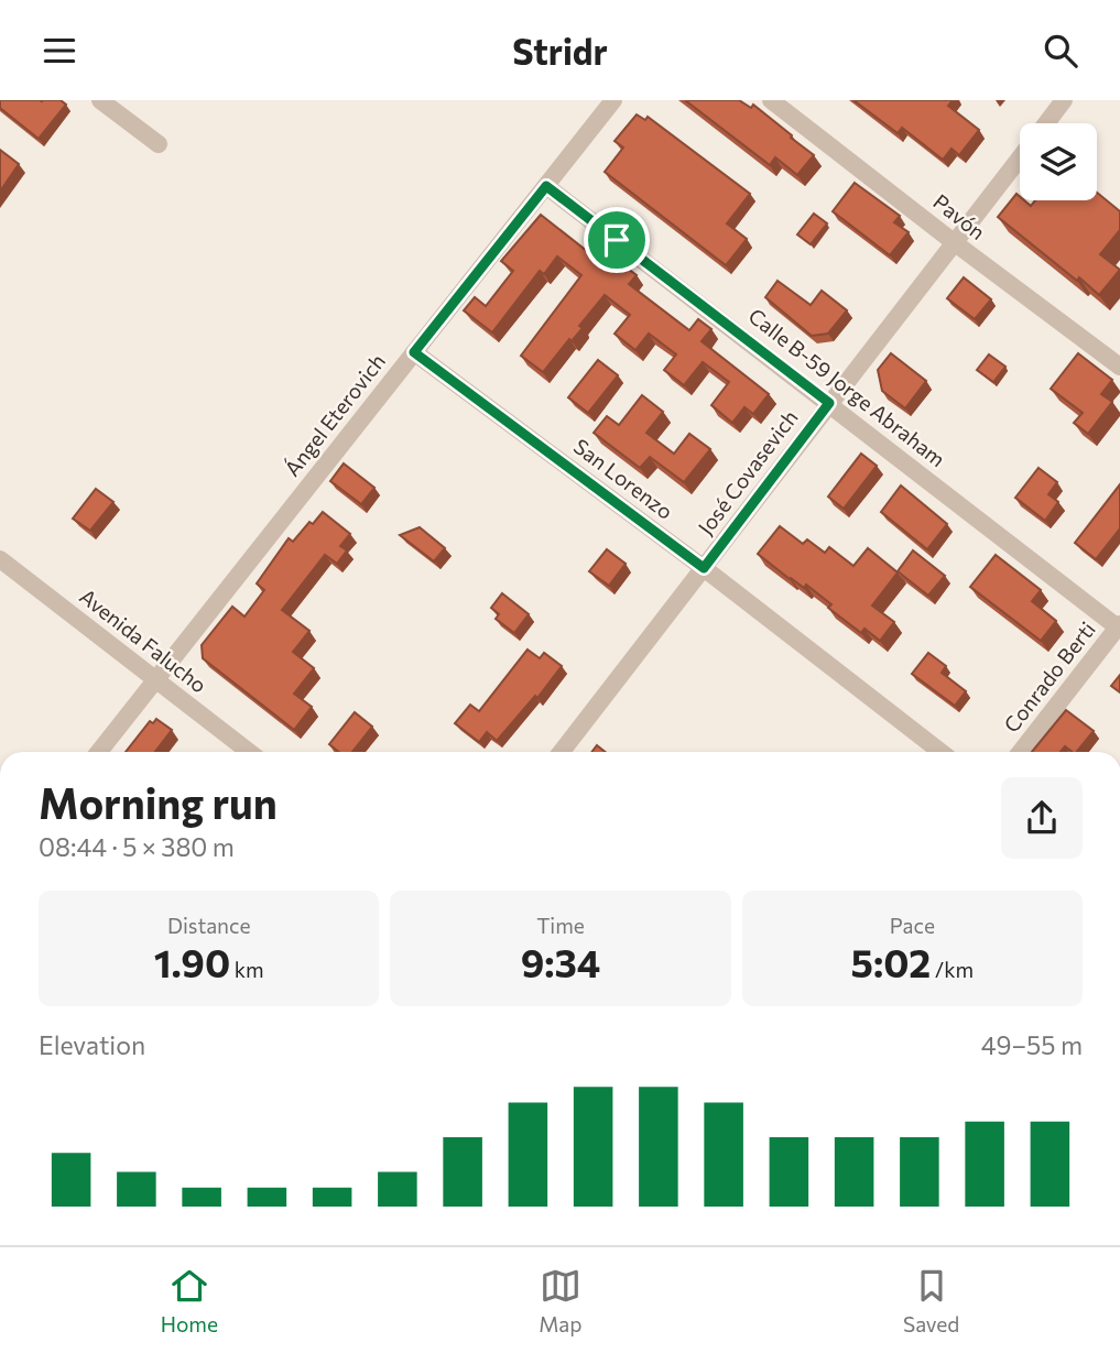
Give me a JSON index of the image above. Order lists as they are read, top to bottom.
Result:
{
  "streets": {
    "street": [
      "Pavón",
      "Calle B-59 Jorge Abraham",
      "Ángel Eterovich",
      "José Covasevich",
      "San Lorenzo",
      "Avenida Falucho",
      "Conrado Berti"
    ]
  },
  "crossings": [
    ["Pavón", "José Covasevich"],
    ["Calle B-59 Jorge Abraham", "Ángel Eterovich"],
    ["Calle B-59 Jorge Abraham", "José Covasevich"],
    ["Calle B-59 Jorge Abraham", "Conrado Berti"],
    ["Ángel Eterovich", "San Lorenzo"],
    ["Ángel Eterovich", "Avenida Falucho"],
    ["José Covasevich", "San Lorenzo"]
  ],
  "page": {
    "header": "Stridr",
    "heading": ["Morning run", "08:44 · 5 × 380 m"],
    "stats": [
      ["Distance", "1.90 km"],
      ["Time", "9:34"],
      ["Pace", "5:02 /km"]
    ],
    "chart": ["Elevation", "49–55 m"],
    "tabs": ["Home", "Map", "Saved"]
  }
}
